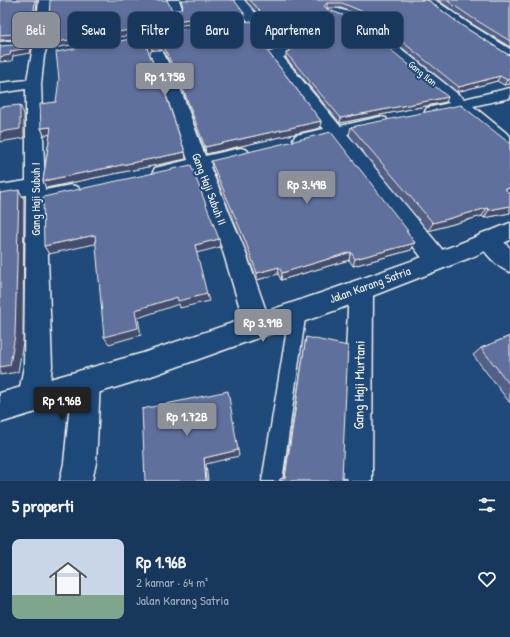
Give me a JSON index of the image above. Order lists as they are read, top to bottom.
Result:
{
  "streets": {
    "street": [
      "Gang Ilan",
      "Gang Haji Subuh II",
      "Gang Haji Subuh I",
      "Jalan Karang Satria",
      "Gang Haji Murtani"
    ]
  },
  "crossings": [
    ["Gang Haji Subuh II", "Jalan Karang Satria"],
    ["Gang Haji Subuh I", "Jalan Karang Satria"],
    ["Jalan Karang Satria", "Gang Haji Murtani"]
  ],
  "page": {
    "chip": [
      "Beli",
      "Sewa",
      "Filter",
      "Baru",
      "Apartemen",
      "Rumah"
    ],
    "price": [
      "Rp 1.75B",
      "Rp 3.49B",
      "Rp 3.91B",
      "Rp 1.96B",
      "Rp 1.72B"
    ],
    "heading": "5 properti",
    "list": [
      {
        "name": "Rp 1.96B",
        "note": "2 kamar · 64 m² · Jalan Karang Satria"
      }
    ]
  }
}
